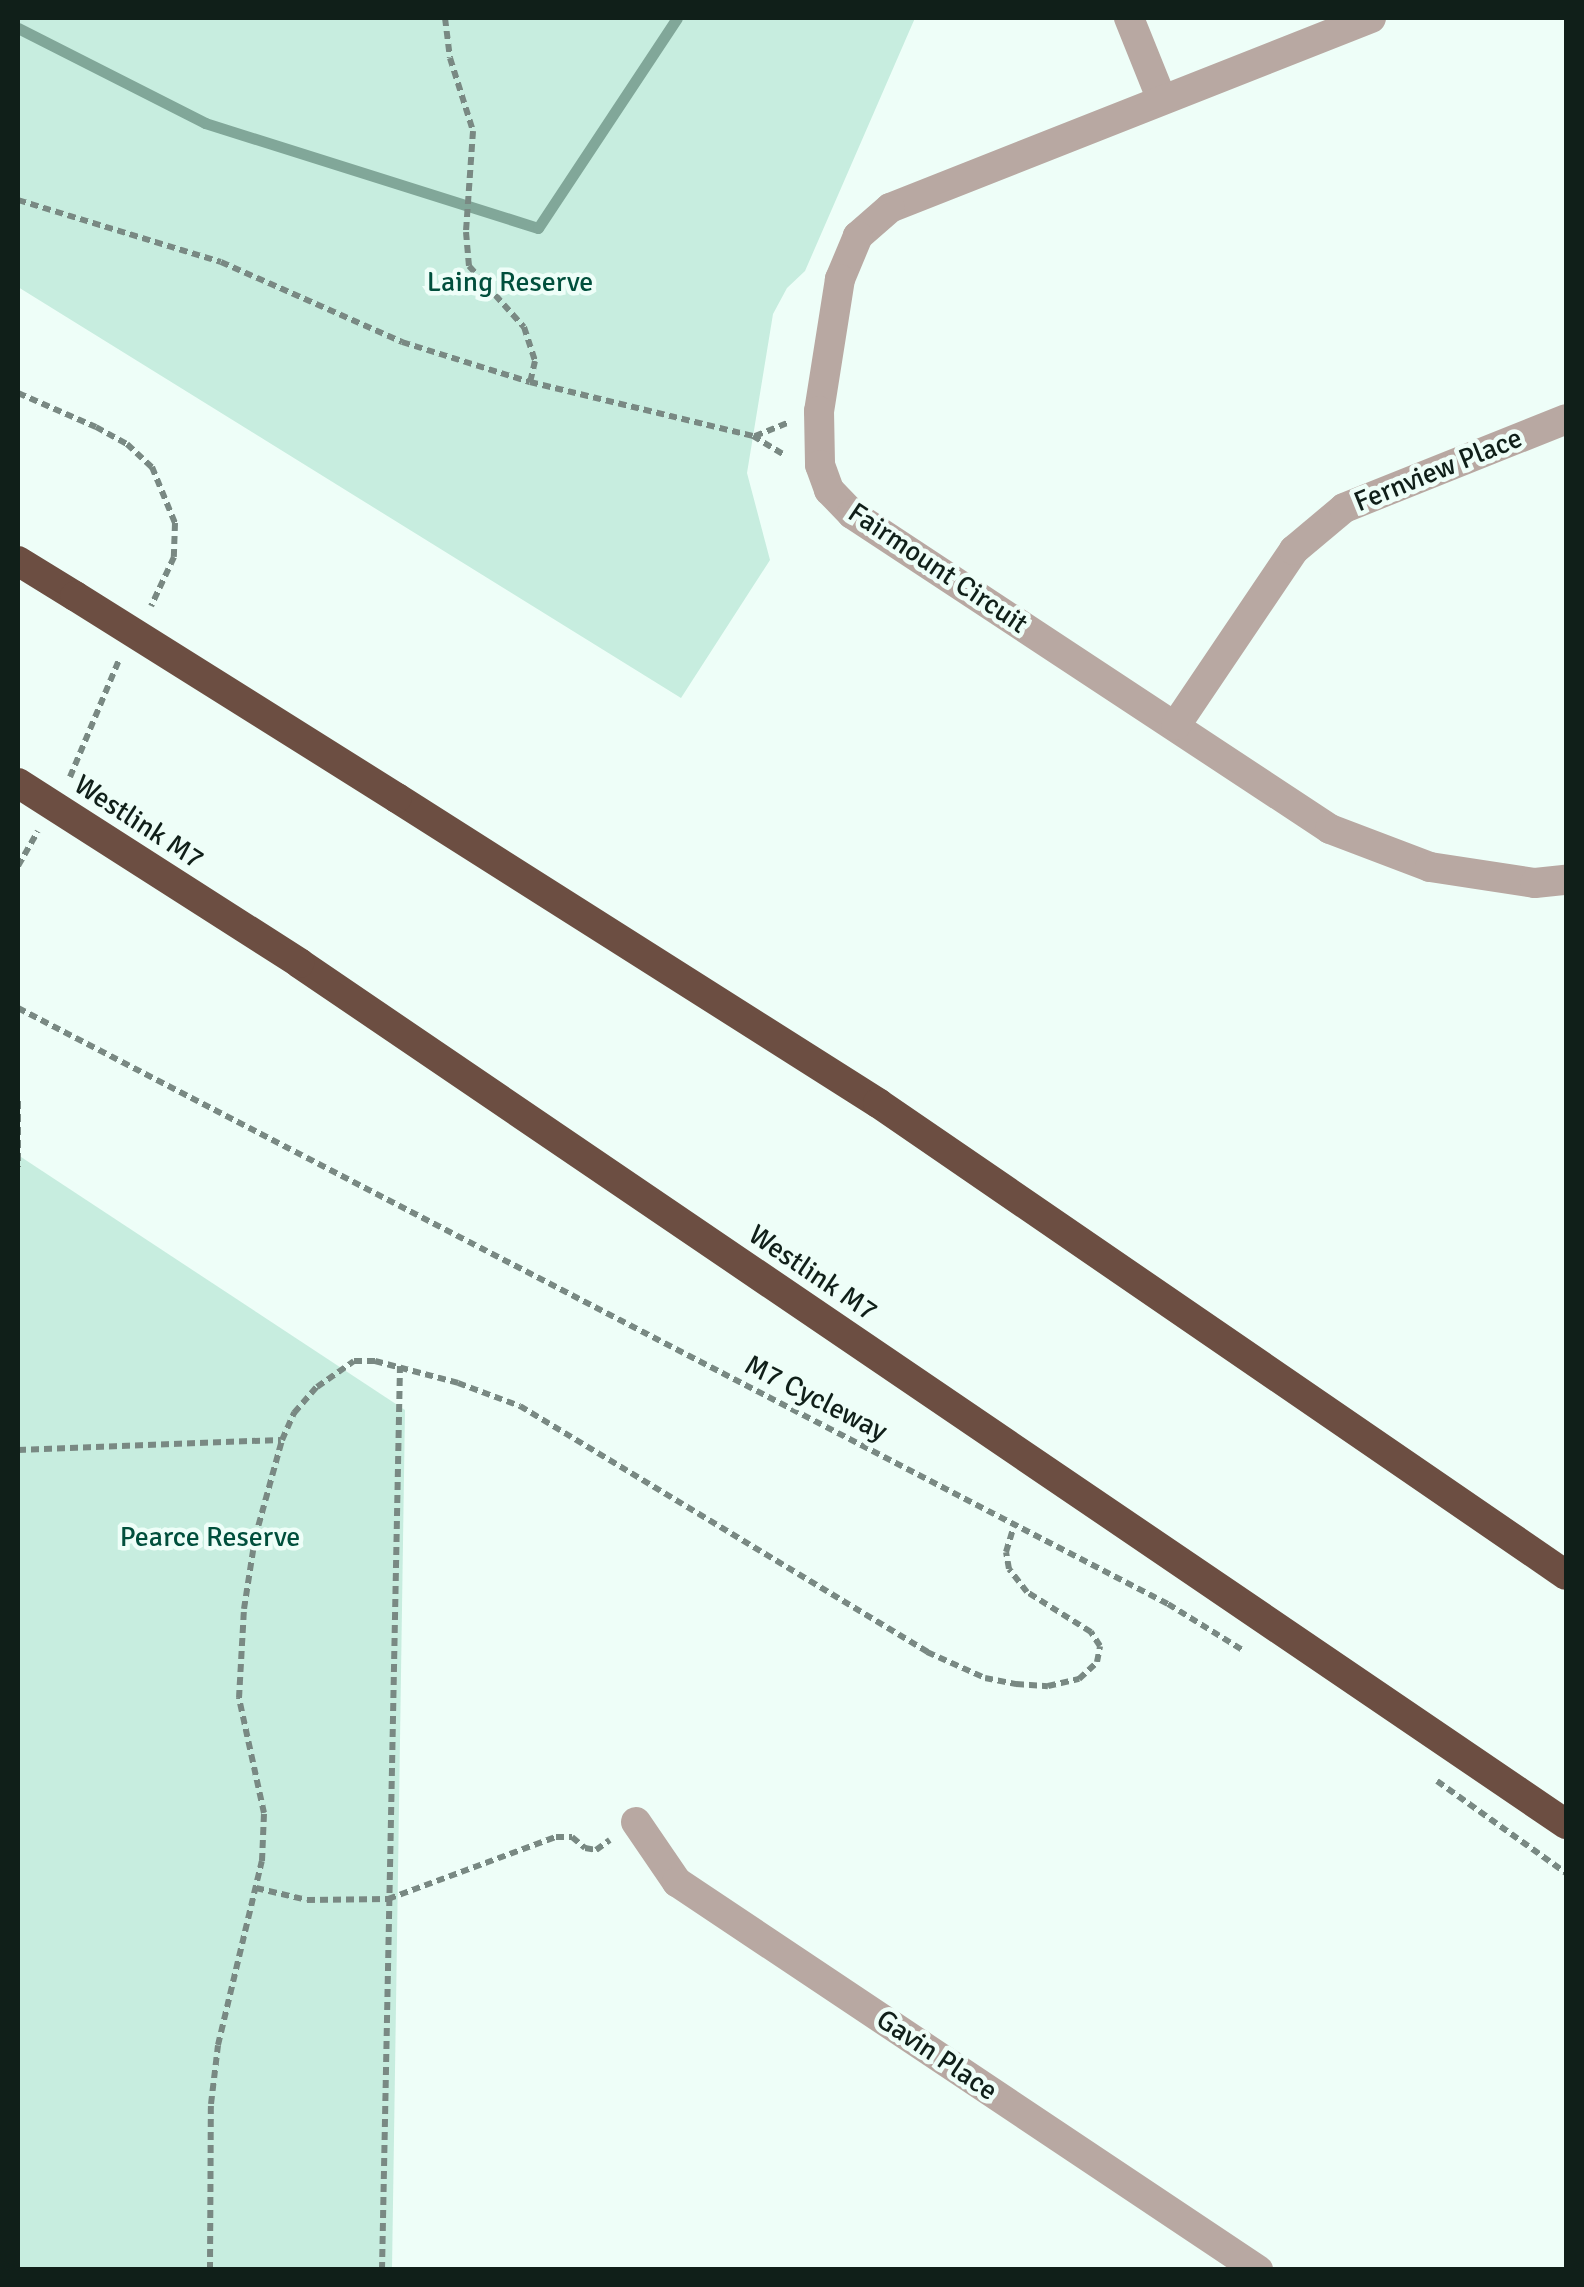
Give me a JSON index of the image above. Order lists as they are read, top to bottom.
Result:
{
  "streets": {
    "highway": ["Westlink M7"],
    "street": ["Fernview Place", "Fairmount Circuit", "Gavin Place"],
    "path": ["M7 Cycleway"]
  },
  "crossings": [
    ["Fernview Place", "Fairmount Circuit"]
  ],
  "parks": ["Laing Reserve", "Pearce Reserve"]
}
